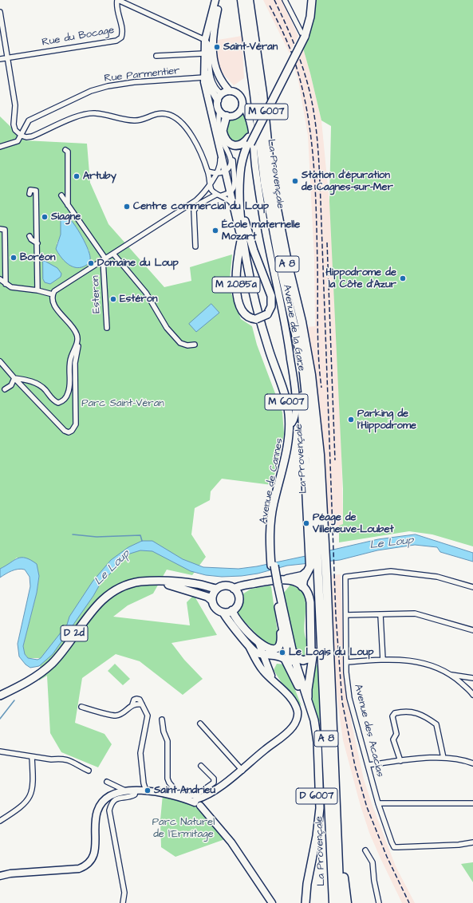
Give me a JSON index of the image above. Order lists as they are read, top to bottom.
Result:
{
  "streets": {
    "highway": ["La Provençale", "A 8"],
    "main road": [
      "M 6007",
      "M 2085a",
      "Avenue de la Gare",
      "Avenue de Cannes",
      "D 2d",
      "D 6007"
    ],
    "street": [
      "Rue du Bocage",
      "Rue Parmentier",
      "Esteron",
      "Avenue des Acacias"
    ]
  },
  "crossings": [
    ["Rue Parmentier", "M 2085a"],
    ["M 2085a", "Avenue de Cannes"],
    ["Avenue de la Gare", "Avenue de Cannes"],
    ["Avenue de Cannes", "D 6007"]
  ],
  "water": ["Le Loup"],
  "parks": ["Parc Saint-Véran", "Parc Naturel de l'Ermitage"],
  "places": [
    "Saint-Véran",
    "Artuby",
    "Station d’épuration de Cagnes-sur-Mer",
    "Centre commercial du Loup",
    "Siagne",
    "École maternelle Mozart",
    "Boréon",
    "Domaine du Loup",
    "Hippodrome de la Côte d'Azur",
    "Estéron",
    "Parking de l'Hippodrome",
    "Péage de Villeneuve-Loubet",
    "Le Logis du Loup",
    "Saint-Andrieu"
  ]
}
